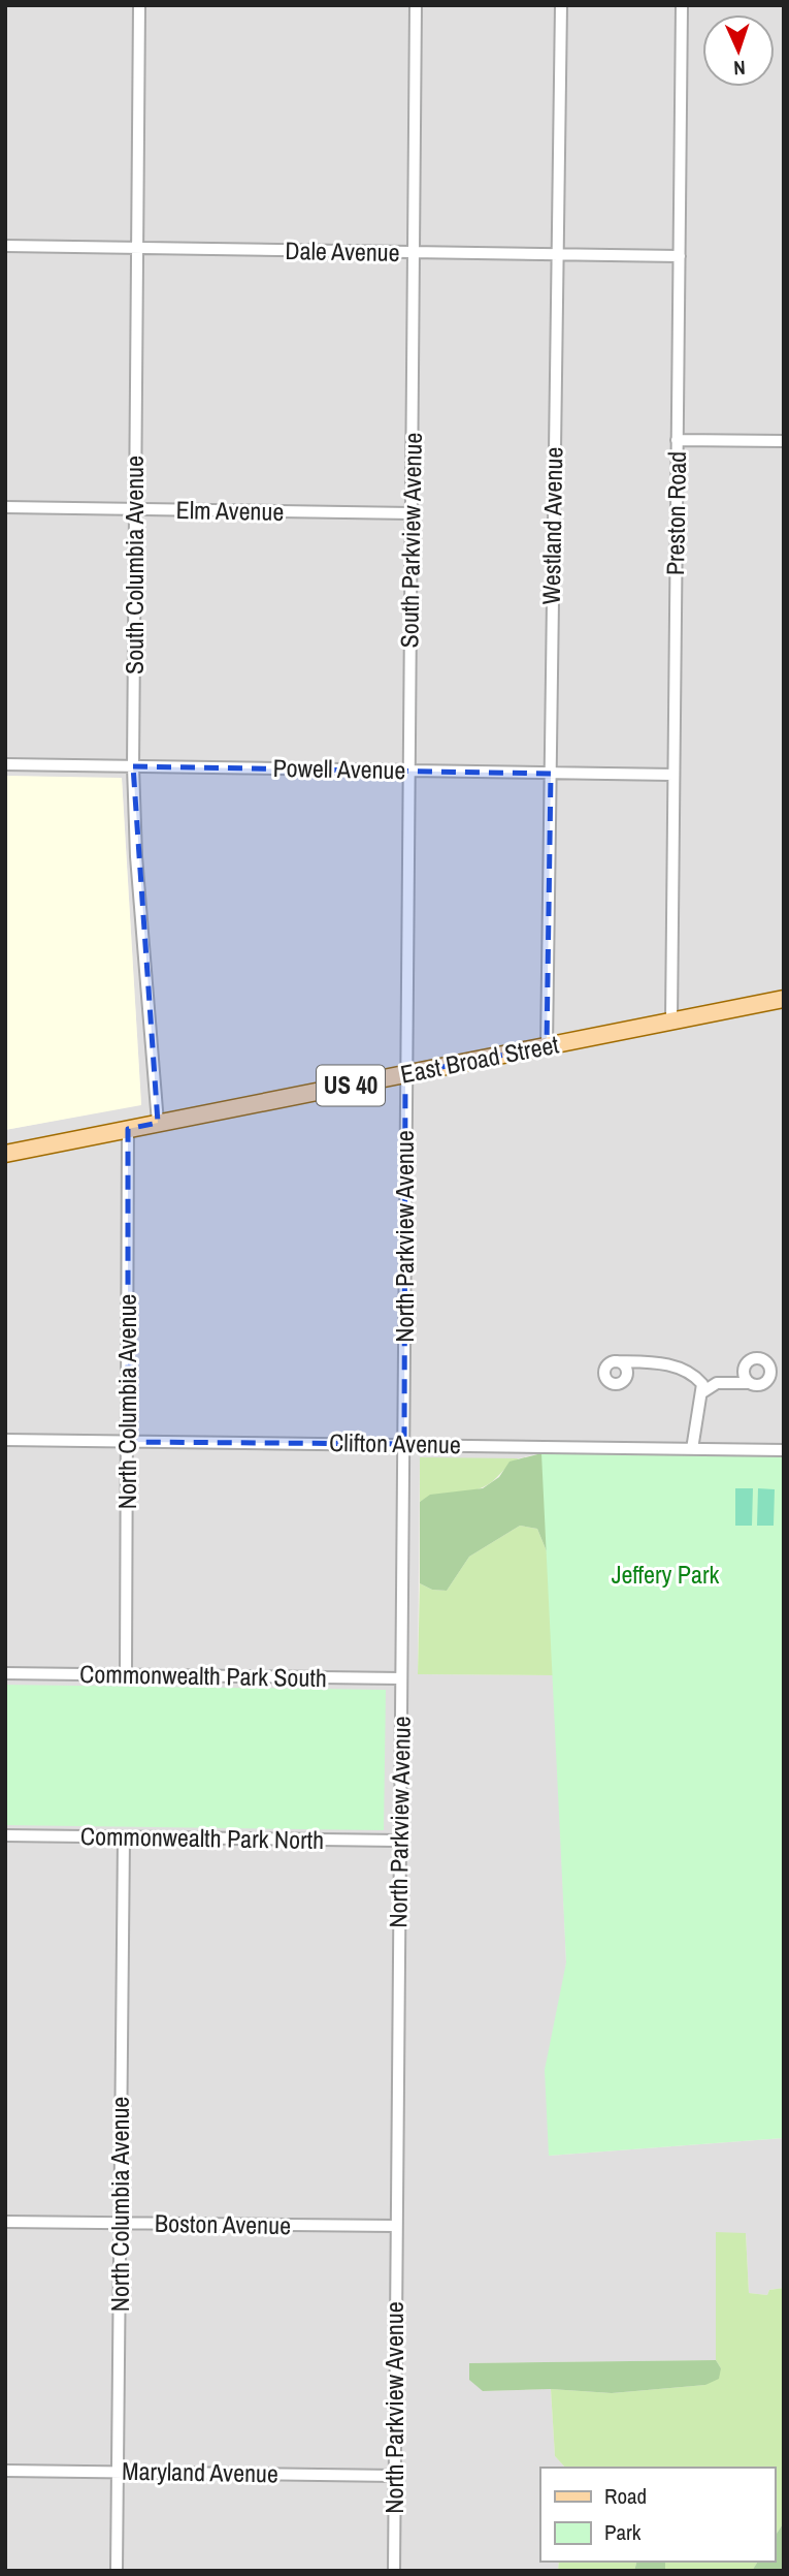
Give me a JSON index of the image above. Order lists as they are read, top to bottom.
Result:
{
  "streets": {
    "main road": ["East Broad Street", "US 40"],
    "street": [
      "Dale Avenue",
      "Elm Avenue",
      "Preston Road",
      "Westland Avenue",
      "South Parkview Avenue",
      "South Columbia Avenue",
      "Powell Avenue",
      "North Parkview Avenue",
      "North Columbia Avenue",
      "Clifton Avenue",
      "Commonwealth Park South",
      "Commonwealth Park North",
      "Boston Avenue",
      "Maryland Avenue"
    ]
  },
  "crossings": [
    ["Dale Avenue", "Preston Road"],
    ["Dale Avenue", "Westland Avenue"],
    ["Dale Avenue", "South Parkview Avenue"],
    ["Dale Avenue", "South Columbia Avenue"],
    ["Elm Avenue", "South Parkview Avenue"],
    ["Elm Avenue", "South Columbia Avenue"],
    ["Preston Road", "Powell Avenue"],
    ["Preston Road", "East Broad Street"],
    ["Westland Avenue", "Powell Avenue"],
    ["Westland Avenue", "East Broad Street"],
    ["South Parkview Avenue", "Powell Avenue"],
    ["South Parkview Avenue", "East Broad Street"],
    ["South Parkview Avenue", "North Parkview Avenue"],
    ["South Columbia Avenue", "Powell Avenue"],
    ["South Columbia Avenue", "East Broad Street"],
    ["East Broad Street", "North Parkview Avenue"],
    ["East Broad Street", "North Columbia Avenue"],
    ["North Parkview Avenue", "Clifton Avenue"],
    ["North Parkview Avenue", "Commonwealth Park South"],
    ["North Parkview Avenue", "Commonwealth Park North"],
    ["North Parkview Avenue", "Boston Avenue"],
    ["North Parkview Avenue", "Maryland Avenue"],
    ["North Columbia Avenue", "Clifton Avenue"],
    ["North Columbia Avenue", "Commonwealth Park South"],
    ["North Columbia Avenue", "Commonwealth Park North"],
    ["North Columbia Avenue", "Boston Avenue"],
    ["North Columbia Avenue", "Maryland Avenue"]
  ],
  "parks": ["Jeffery Park"],
  "legend": ["Road", "Park"],
  "north": "bottom"
}
